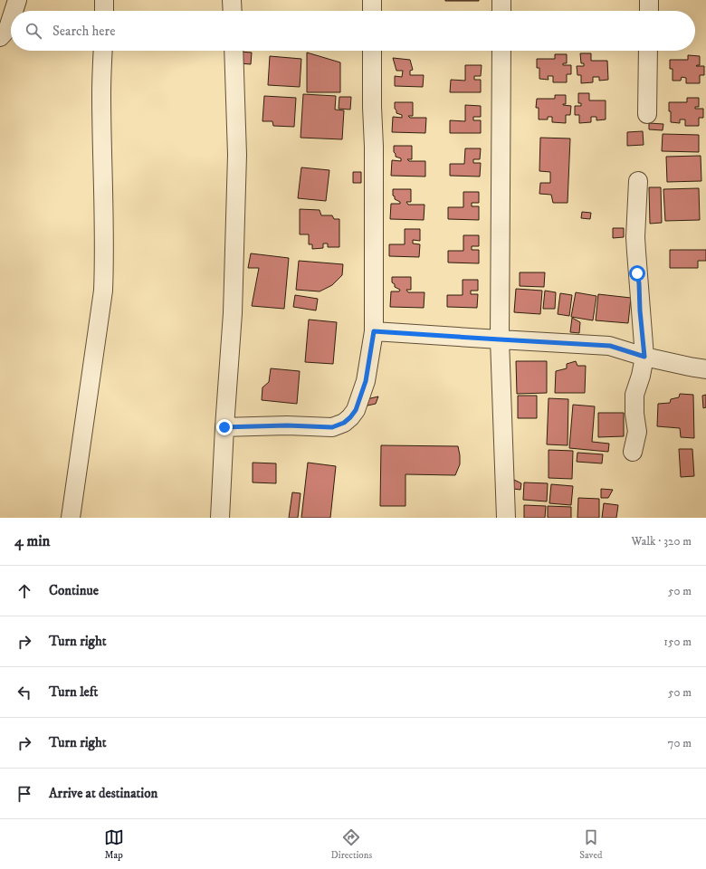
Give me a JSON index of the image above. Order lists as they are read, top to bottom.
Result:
{
  "page": {
    "search": "Search here",
    "heading": ["4 min", "Walk · 320 m"],
    "list": [
      ["Continue", "50 m"],
      ["Turn right", "150 m"],
      ["Turn left", "50 m"],
      ["Turn right", "70 m"],
      "Arrive at destination"
    ],
    "nav": ["Map", "Directions", "Saved"]
  }
}
